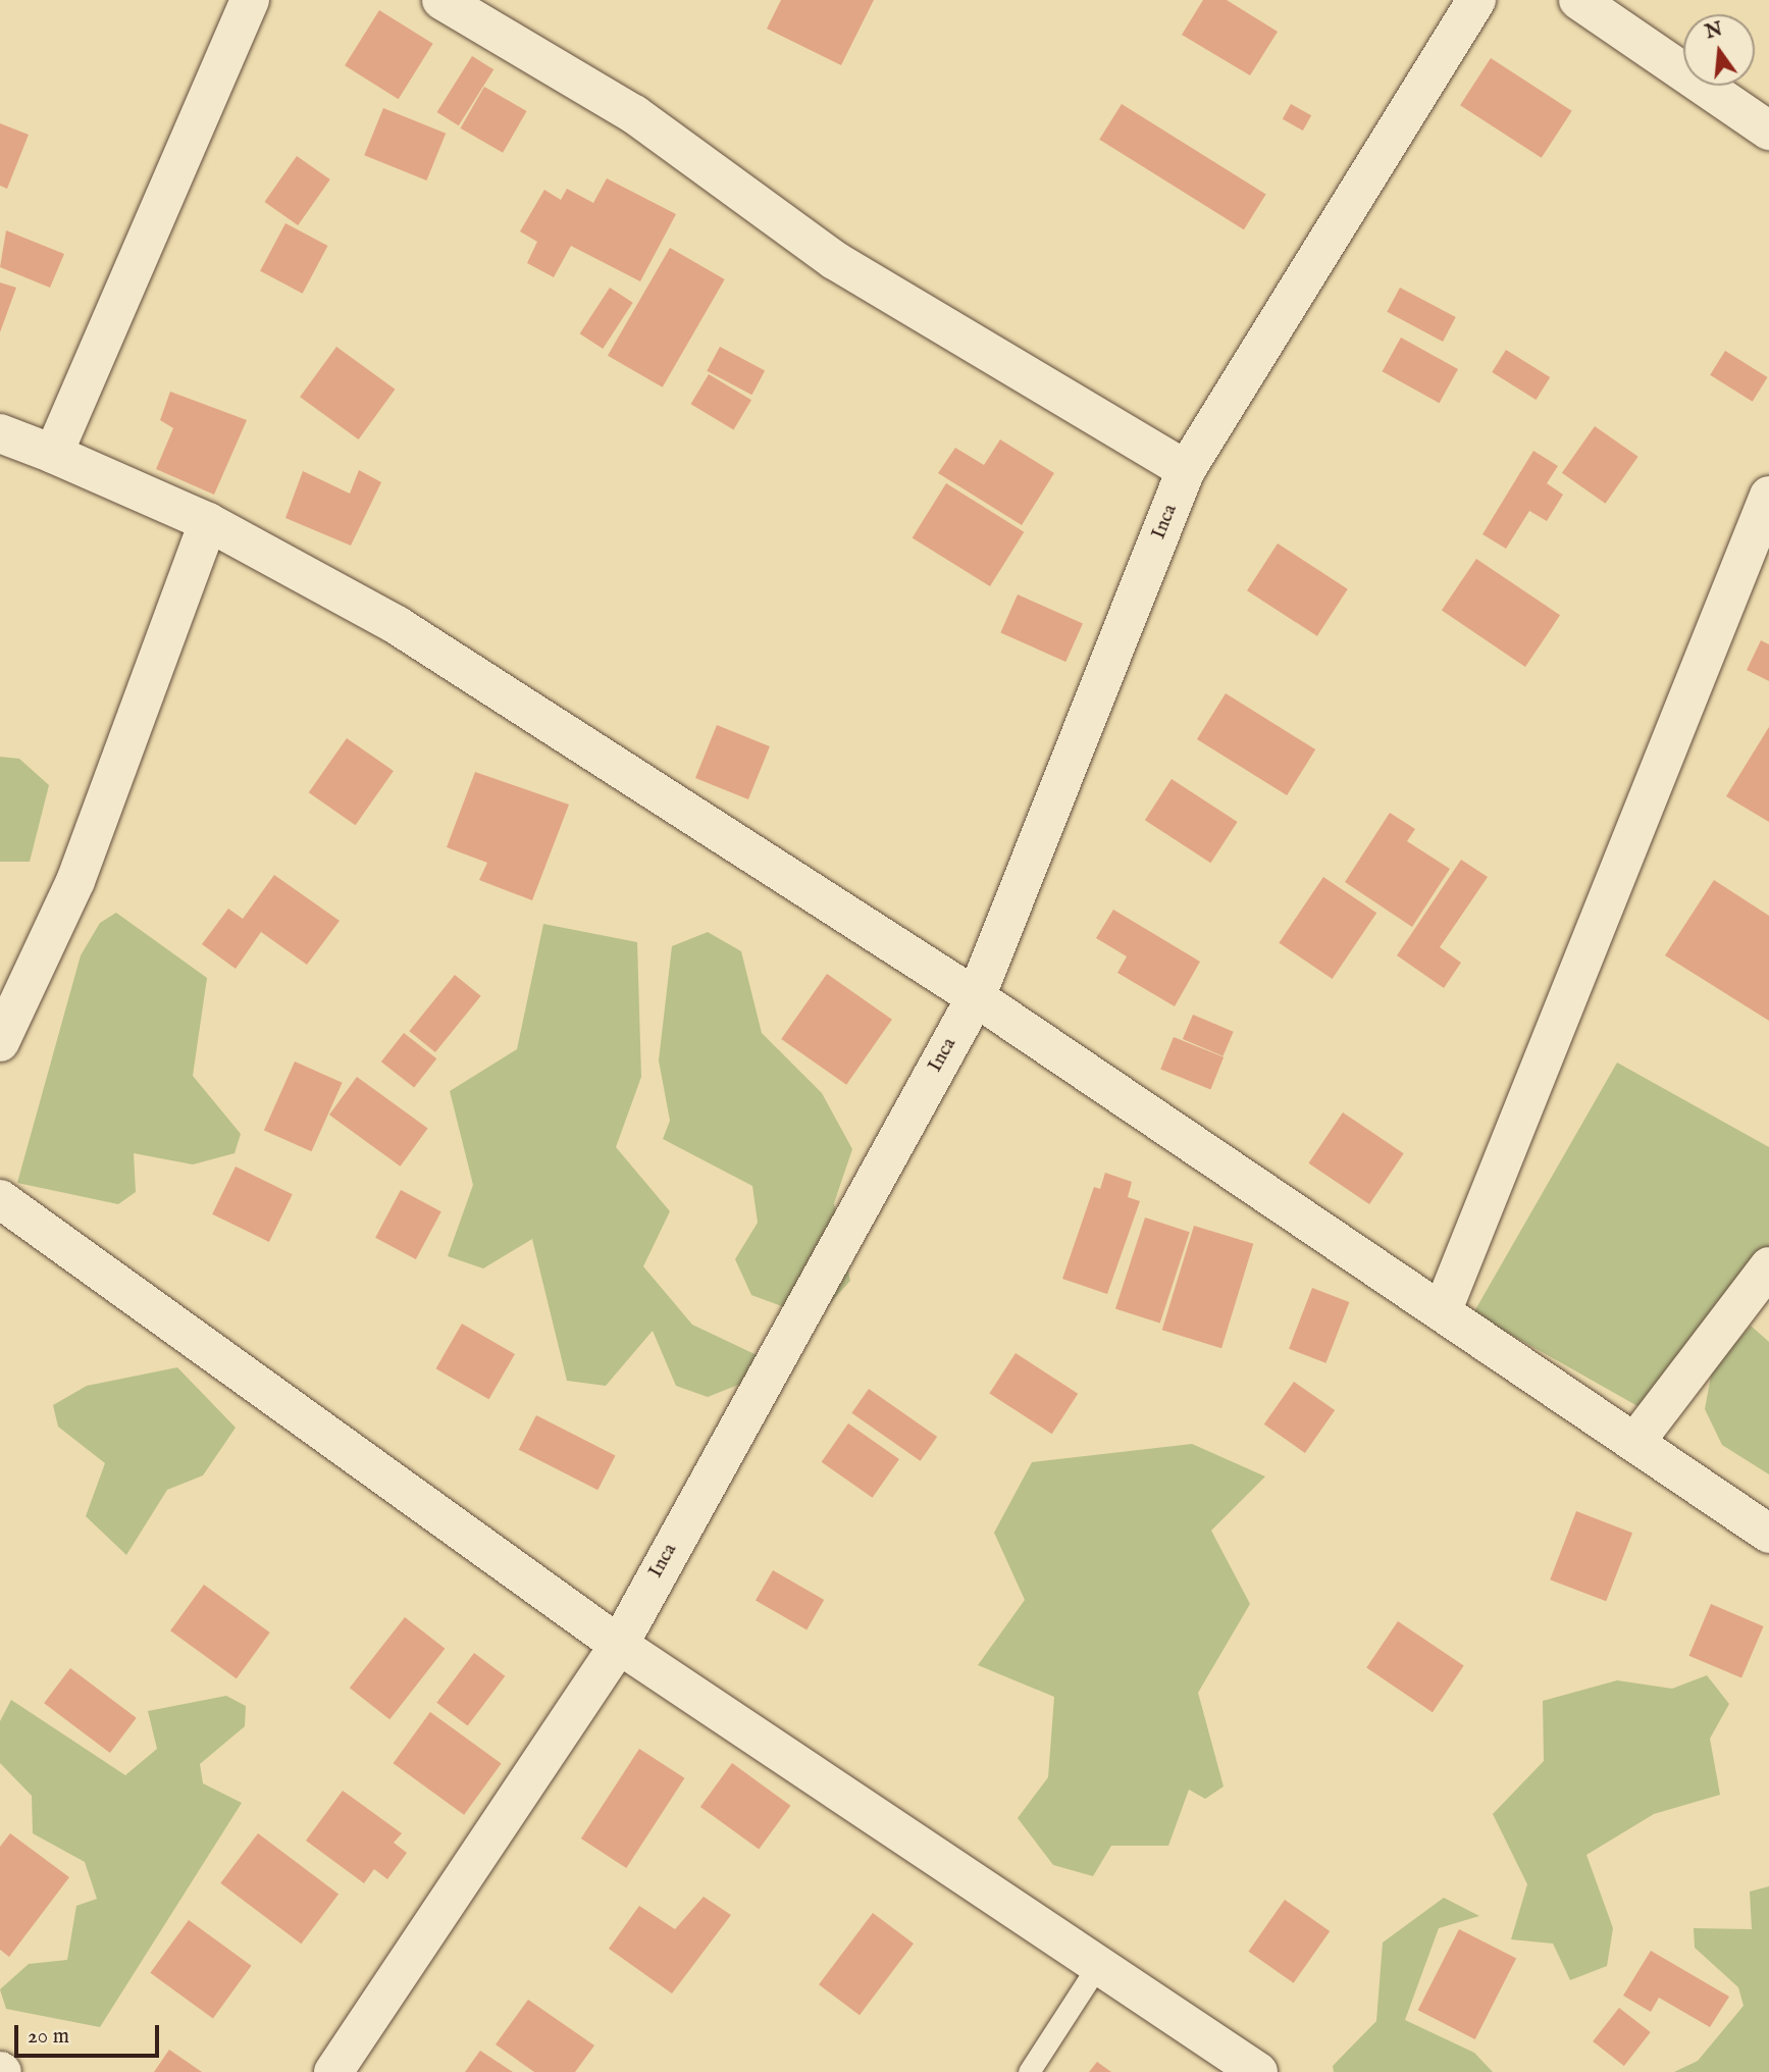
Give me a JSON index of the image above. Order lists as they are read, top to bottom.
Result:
{
  "streets": {
    "street": ["Inca"]
  },
  "scale_bar": "20 m",
  "north": "top"
}
